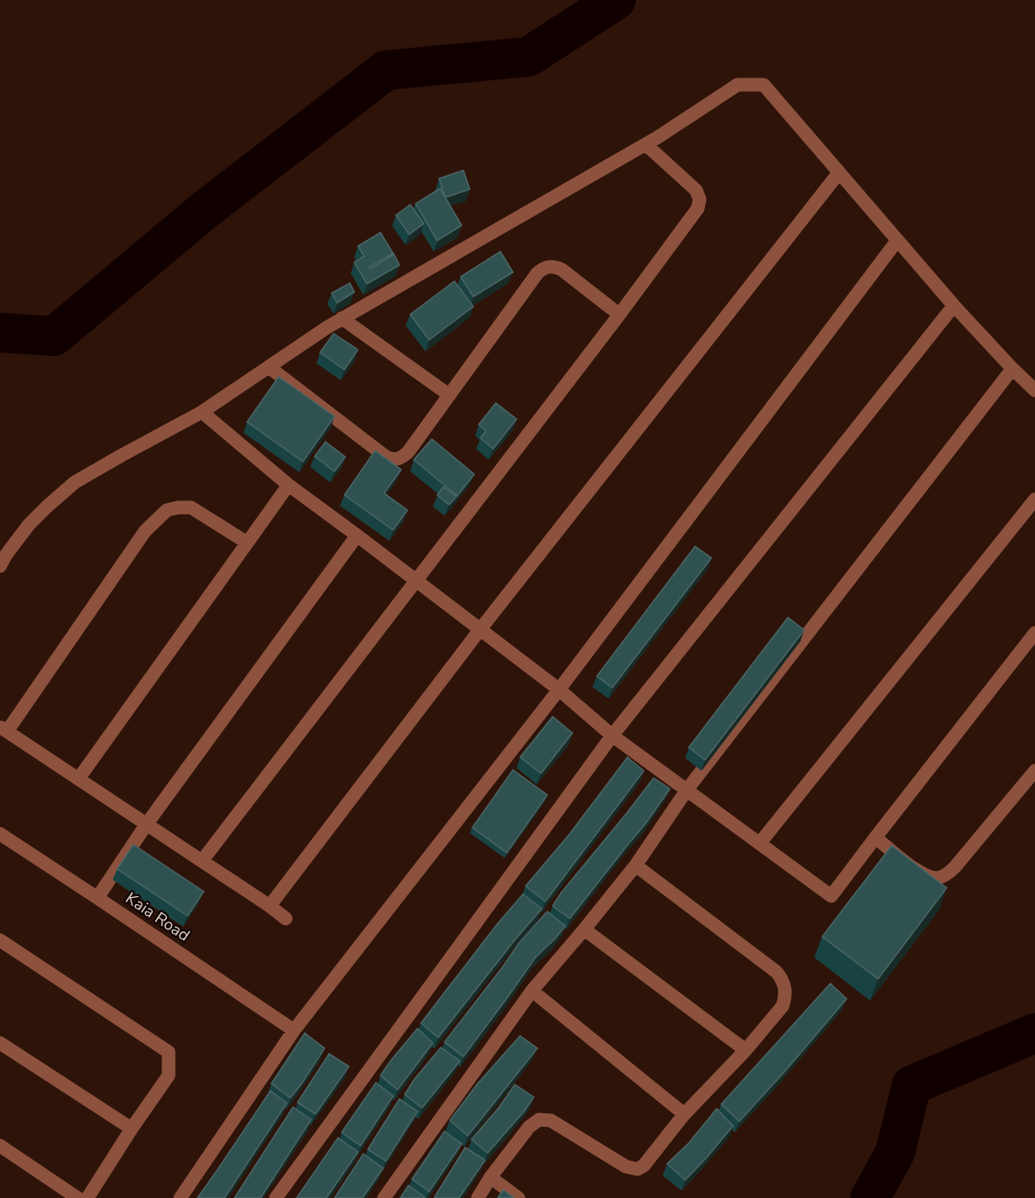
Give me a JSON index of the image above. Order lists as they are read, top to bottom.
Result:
{
  "streets": {
    "street": ["Kaia Road"]
  }
}
